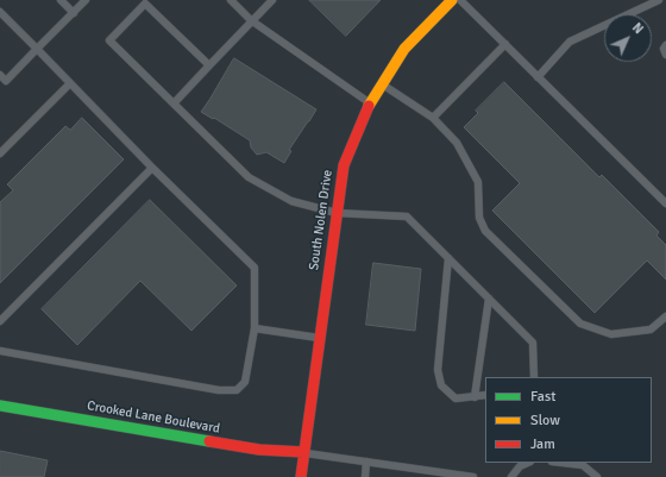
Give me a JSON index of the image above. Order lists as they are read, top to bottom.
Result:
{
  "streets": {
    "street": ["South Nolen Drive", "Crooked Lane Boulevard"]
  },
  "crossings": [
    ["South Nolen Drive", "Crooked Lane Boulevard"]
  ],
  "legend": ["Fast", "Slow", "Jam"],
  "north": "top right"
}
